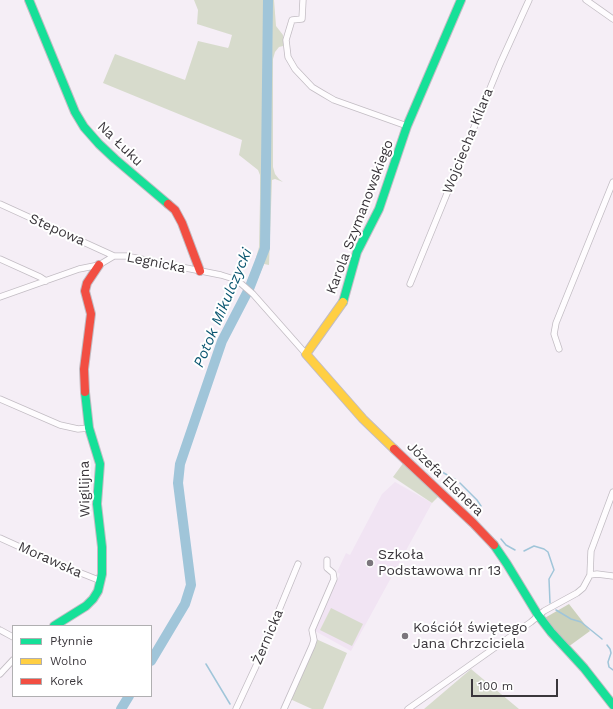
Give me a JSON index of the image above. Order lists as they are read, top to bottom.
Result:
{
  "streets": {
    "street": [
      "Wojciecha Kilara",
      "Na Łuku",
      "Karola Szymanowskiego",
      "Stepowa",
      "Legnicka",
      "Józefa Elsnera",
      "Wigilijna",
      "Morawska",
      "Żernicka"
    ]
  },
  "crossings": [
    ["Na Łuku", "Legnicka"],
    ["Karola Szymanowskiego", "Józefa Elsnera"],
    ["Stepowa", "Legnicka"],
    ["Legnicka", "Józefa Elsnera"],
    ["Legnicka", "Wigilijna"],
    ["Wigilijna", "Morawska"]
  ],
  "water": ["Potok Mikulczycki"],
  "places": ["Szkoła Podstawowa nr 13", "Kościół świętego Jana Chrzciciela"],
  "legend": ["Płynnie", "Wolno", "Korek"],
  "scale_bar": "100 m"
}
